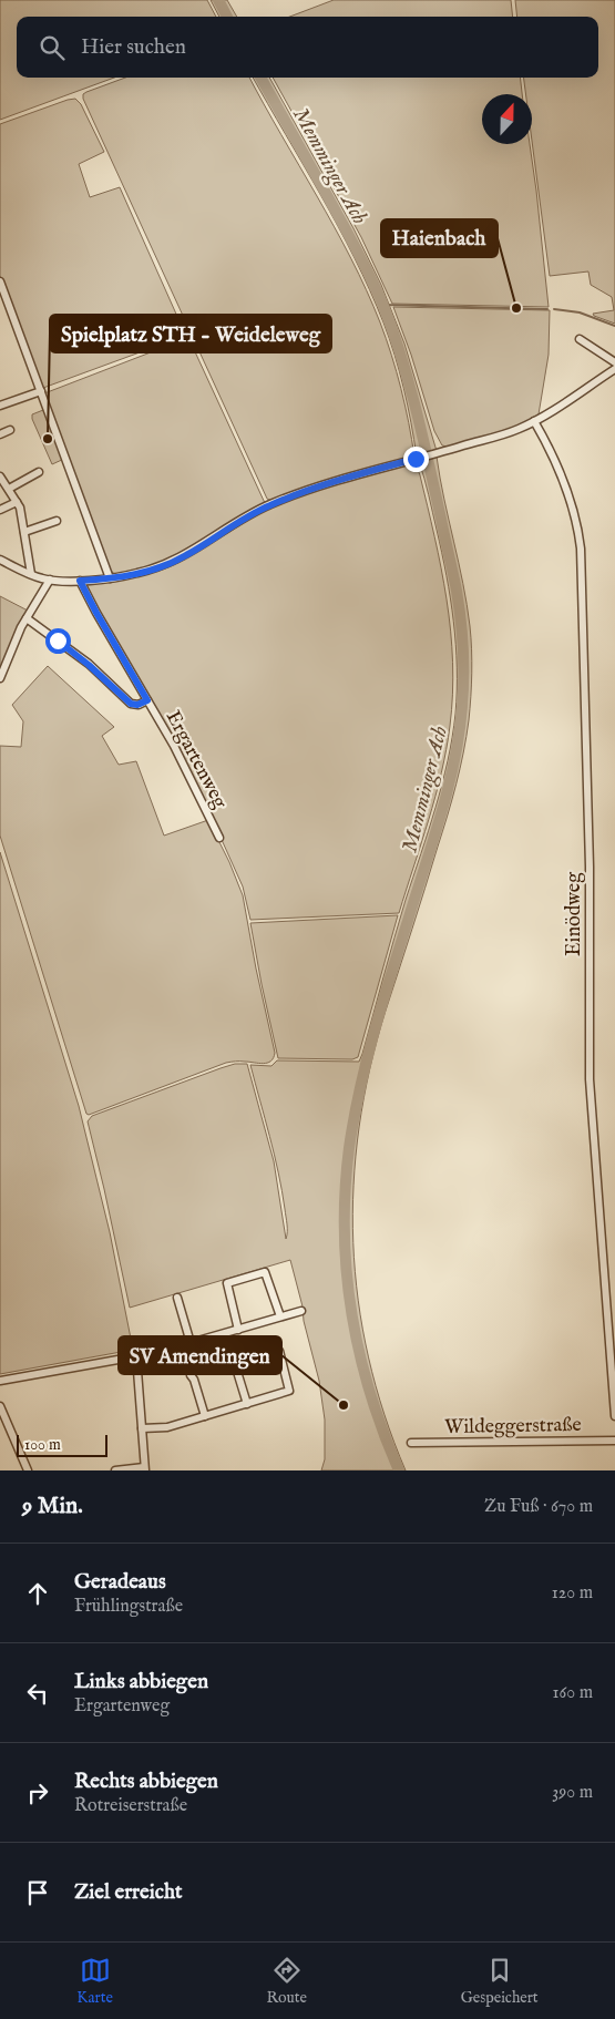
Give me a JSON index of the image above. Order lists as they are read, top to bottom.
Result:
{
  "streets": {
    "street": ["Ergartenweg", "Einödweg", "Wildeggerstraße"]
  },
  "water": ["Memminger Ach"],
  "places": ["Haienbach", "Spielplatz STH - Weideleweg", "SV Amendingen"],
  "scale_bar": "100 m",
  "north": "top",
  "page": {
    "search": "Hier suchen",
    "scale": "100 m",
    "heading": ["9 Min.", "Zu Fuß · 670 m"],
    "list": [
      ["Geradeaus", "Frühlingstraße", "120 m"],
      ["Links abbiegen", "Ergartenweg", "160 m"],
      ["Rechts abbiegen", "Rotreiserstraße", "390 m"],
      "Ziel erreicht"
    ],
    "nav": ["Karte", "Route", "Gespeichert"]
  }
}
